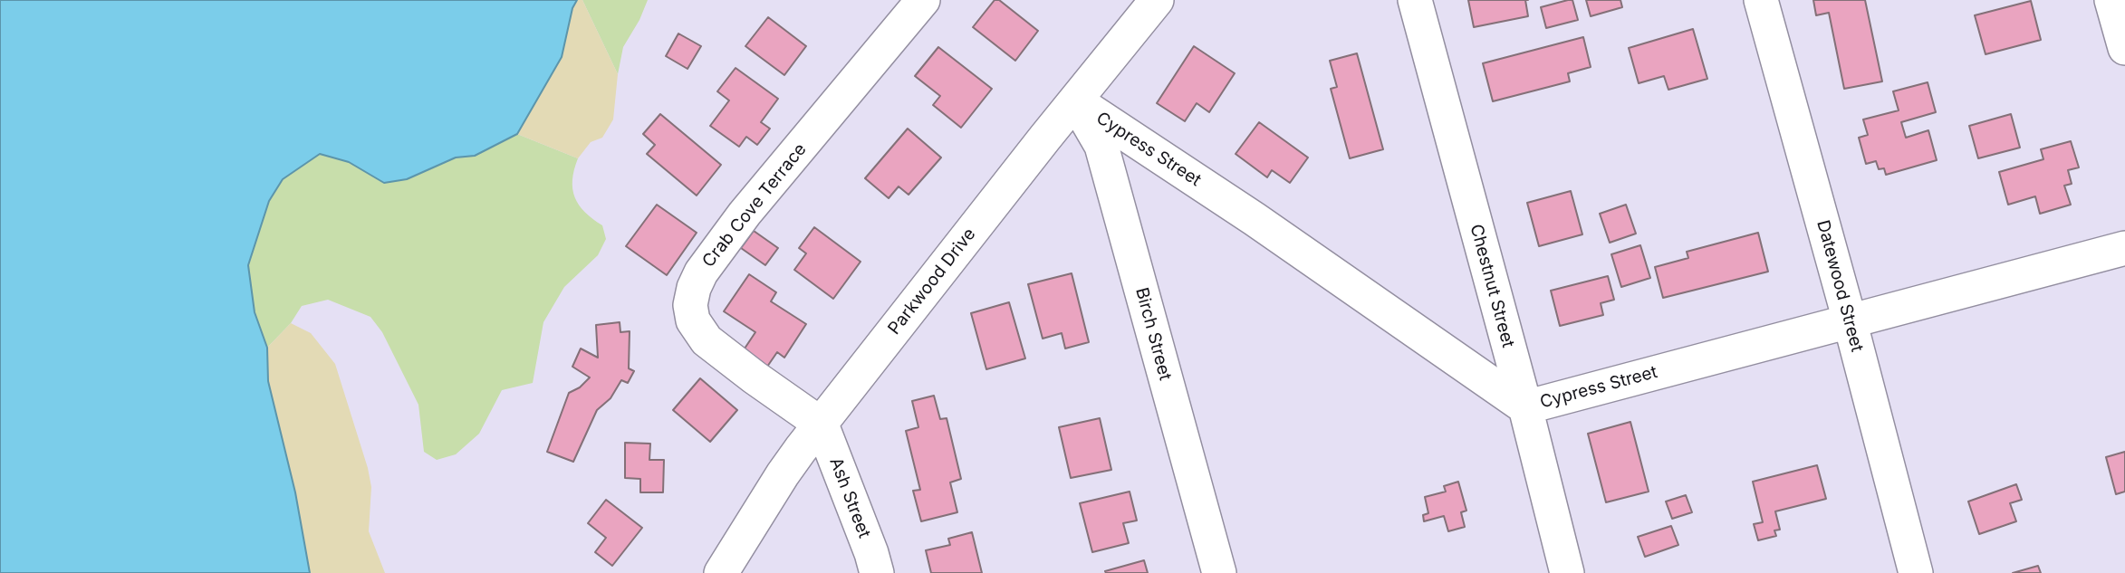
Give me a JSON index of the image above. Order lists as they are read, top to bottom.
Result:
{
  "streets": {
    "street": [
      "Cypress Street",
      "Crab Cove Terrace",
      "Parkwood Drive",
      "Chestnut Street",
      "Datewood Street",
      "Birch Street",
      "Ash Street"
    ]
  },
  "crossings": [
    ["Cypress Street", "Parkwood Drive"],
    ["Cypress Street", "Chestnut Street"],
    ["Cypress Street", "Datewood Street"],
    ["Cypress Street", "Birch Street"],
    ["Crab Cove Terrace", "Parkwood Drive"],
    ["Crab Cove Terrace", "Ash Street"],
    ["Parkwood Drive", "Birch Street"],
    ["Parkwood Drive", "Ash Street"]
  ]
}
